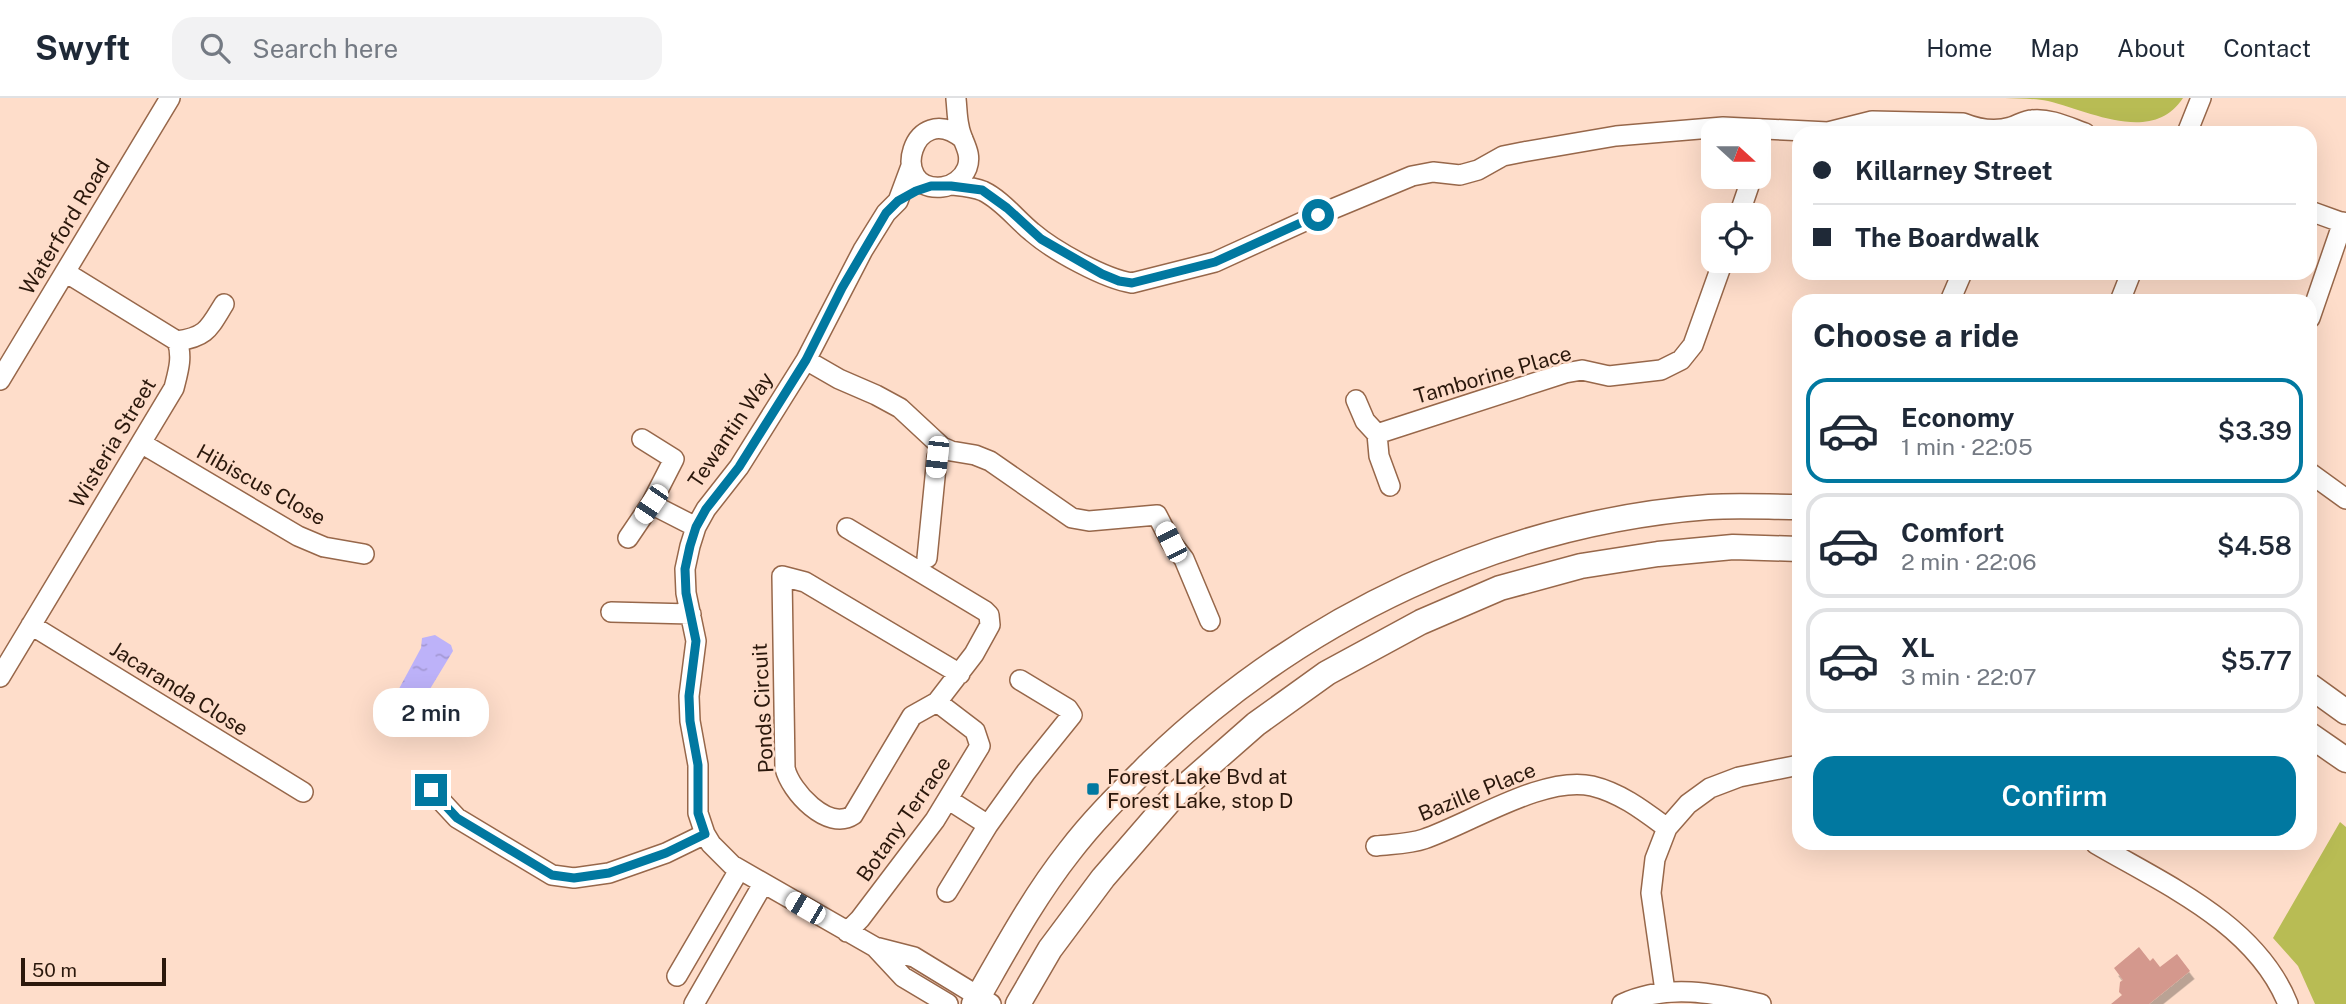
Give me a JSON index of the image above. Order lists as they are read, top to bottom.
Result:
{
  "streets": {
    "street": [
      "Waterford Road",
      "Tamborine Place",
      "Tewantin Way",
      "Wisteria Street",
      "Hibiscus Close",
      "Jacaranda Close",
      "Ponds Circuit",
      "Bazille Place",
      "Botany Terrace"
    ]
  },
  "crossings": [
    ["Tewantin Way", "Botany Terrace"],
    ["Wisteria Street", "Hibiscus Close"],
    ["Wisteria Street", "Jacaranda Close"],
    ["Ponds Circuit", "Botany Terrace"]
  ],
  "places": {
    "transit": ["Forest Lake Bvd at Forest Lake, stop D"]
  },
  "scale_bar": "50 m",
  "north": "right",
  "page": {
    "header": "Swyft",
    "search": "Search here",
    "nav": [
      "Home",
      "Map",
      "About",
      "Contact"
    ],
    "banner": ["Killarney Street", "The Boardwalk"],
    "heading": "Choose a ride",
    "list": [
      {
        "name": "Economy",
        "note": "1 min · 22:05",
        "value": "$3.39"
      },
      {
        "name": "Comfort",
        "note": "2 min · 22:06",
        "value": "$4.58"
      },
      {
        "name": "XL",
        "note": "3 min · 22:07",
        "value": "$5.77"
      }
    ],
    "bubble": "2 min",
    "buttons": "Confirm",
    "scale": "50 m"
  }
}
